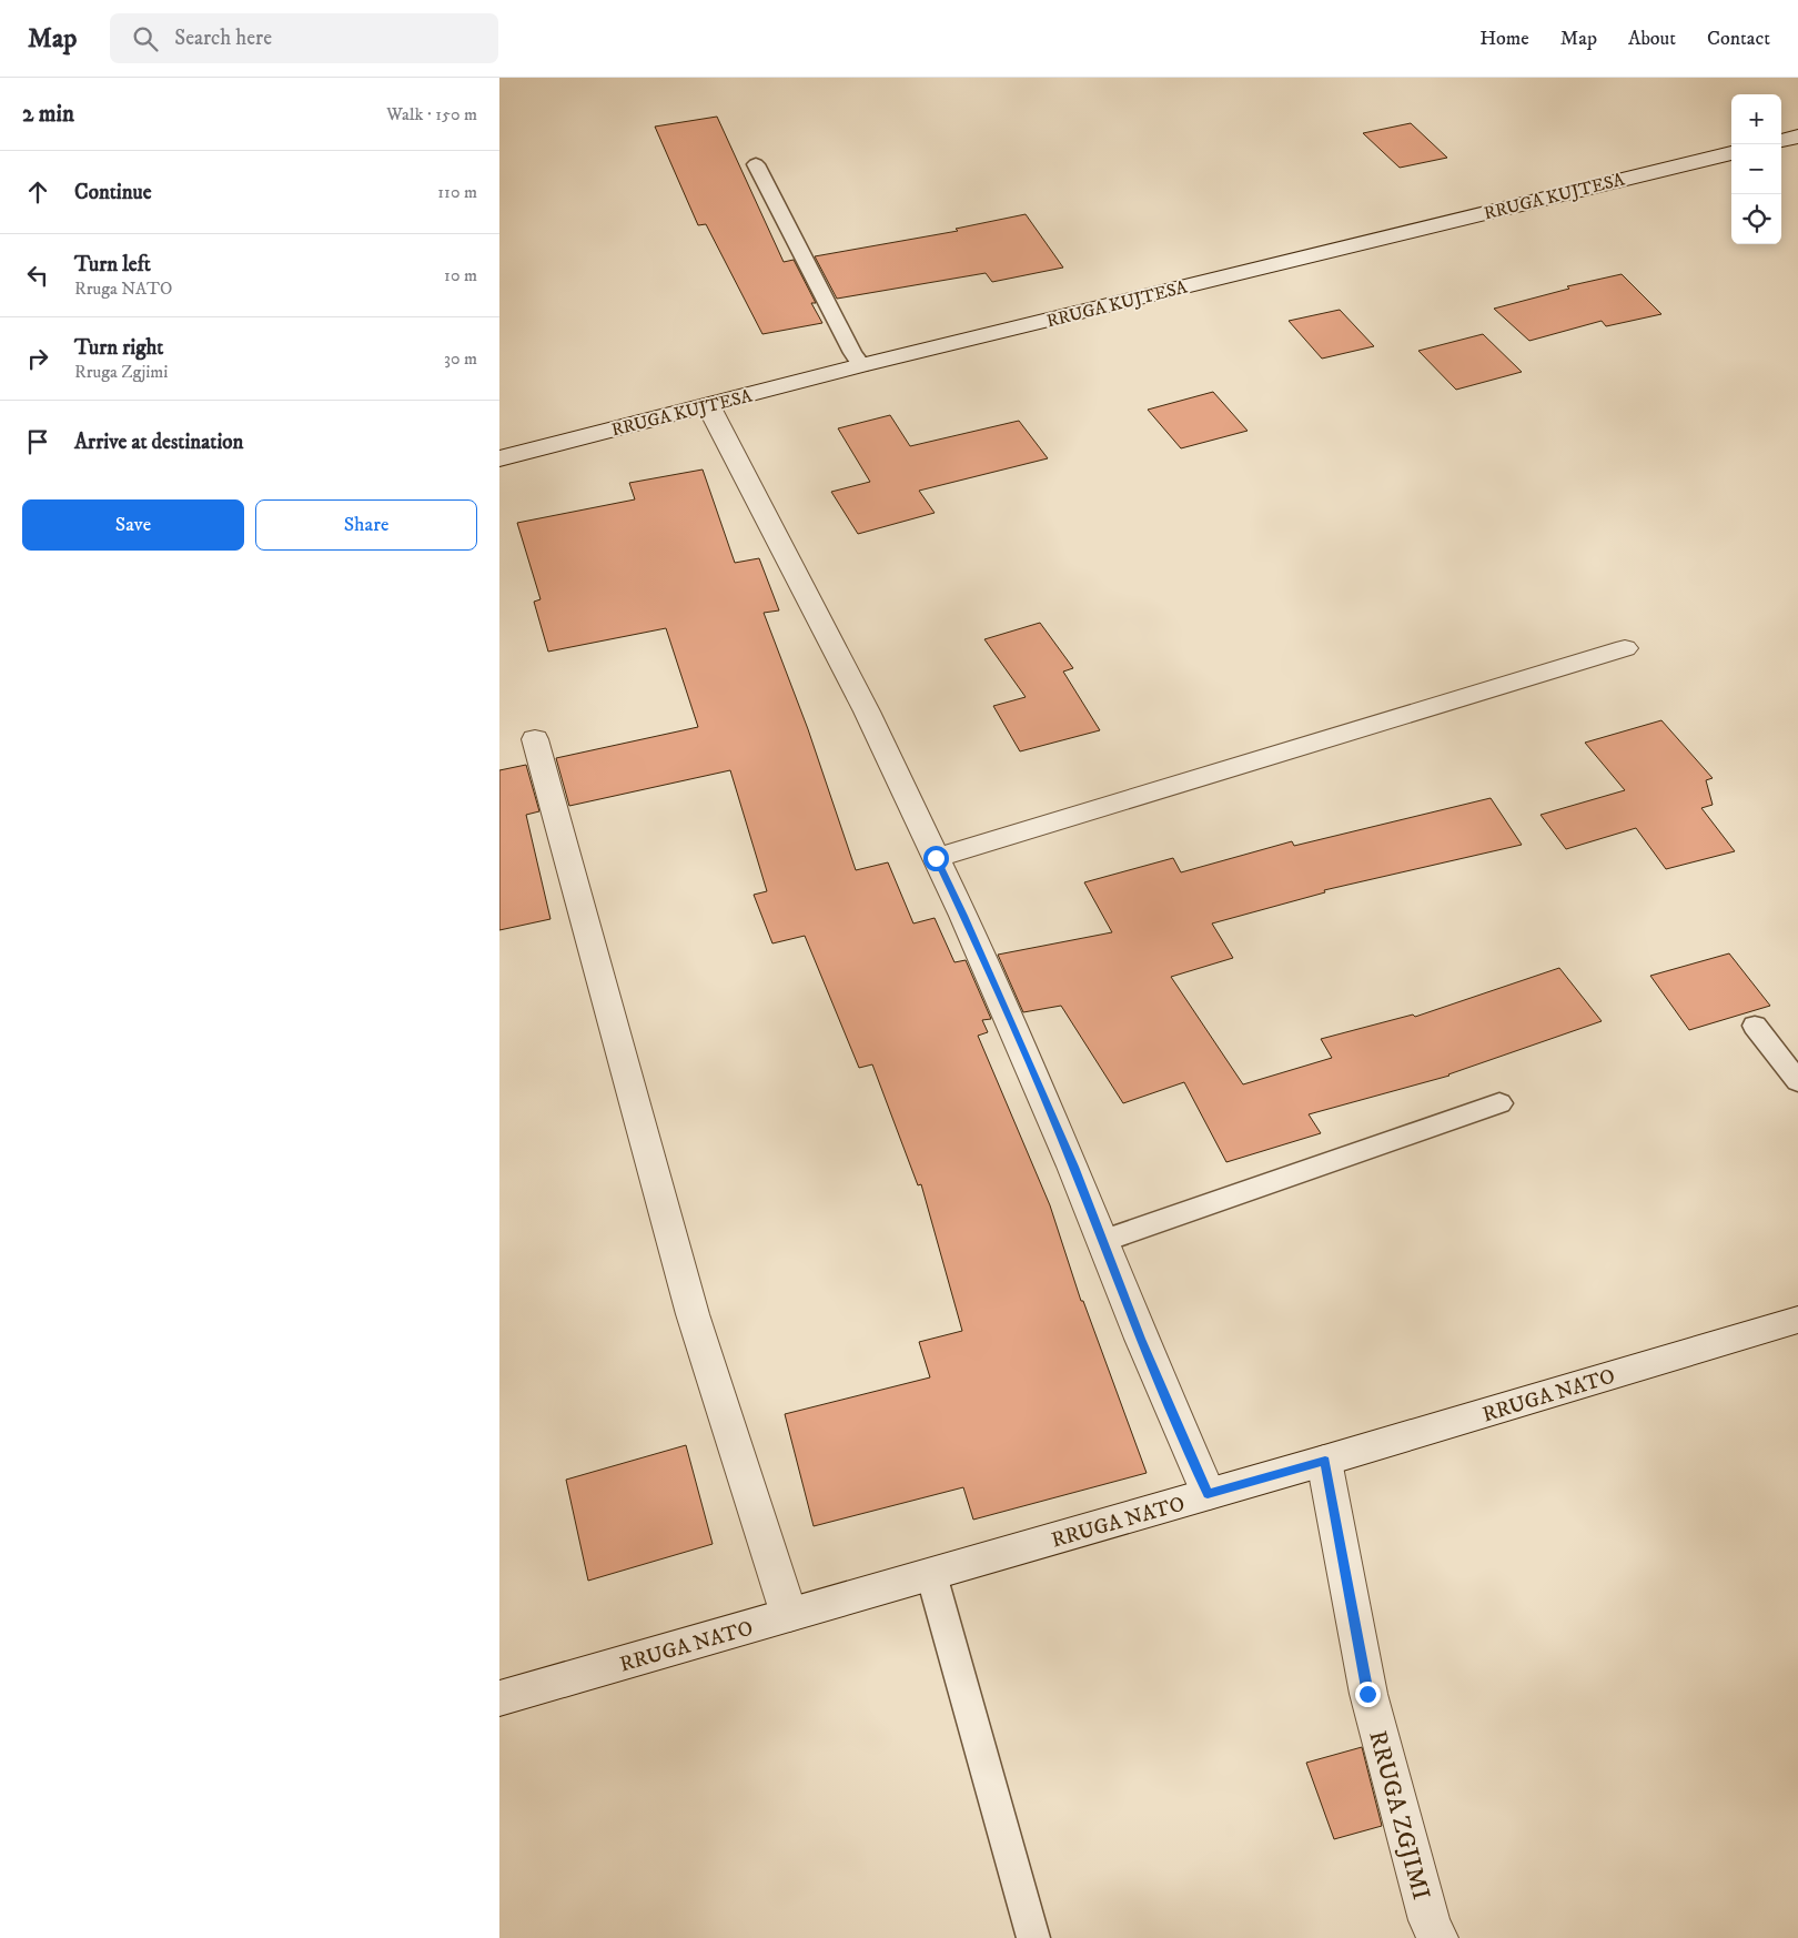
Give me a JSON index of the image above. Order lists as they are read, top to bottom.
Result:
{
  "streets": {
    "street": ["RRUGA KUJTESA", "RRUGA NATO", "RRUGA ZGJIMI"]
  },
  "crossings": [
    ["RRUGA NATO", "RRUGA ZGJIMI"]
  ],
  "page": {
    "header": "Map",
    "search": "Search here",
    "nav": [
      "Home",
      "Map",
      "About",
      "Contact"
    ],
    "heading": ["2 min", "Walk · 150 m"],
    "map_buttons": ["+", "−"],
    "list": [
      ["Continue", "110 m"],
      ["Turn left", "Rruga NATO", "10 m"],
      ["Turn right", "Rruga Zgjimi", "30 m"],
      "Arrive at destination"
    ],
    "buttons": ["Save", "Share"]
  }
}
